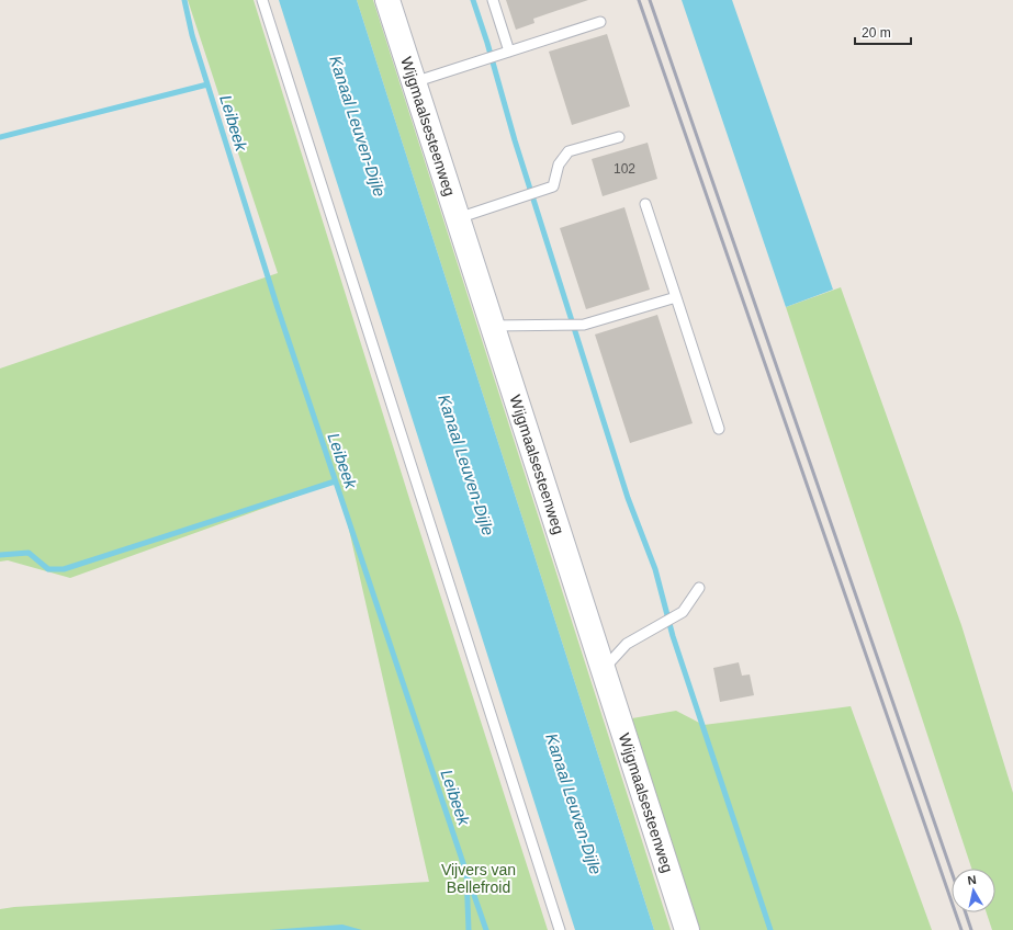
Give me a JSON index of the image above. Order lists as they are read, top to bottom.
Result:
{
  "streets": {
    "street": ["Wijgmaalsesteenweg"]
  },
  "water": ["Leibeek", "Kanaal Leuven-Dijle"],
  "parks": ["Vijvers van Bellefroid"],
  "house_numbers": ["102"],
  "scale_bar": "20 m",
  "north": "top"
}
